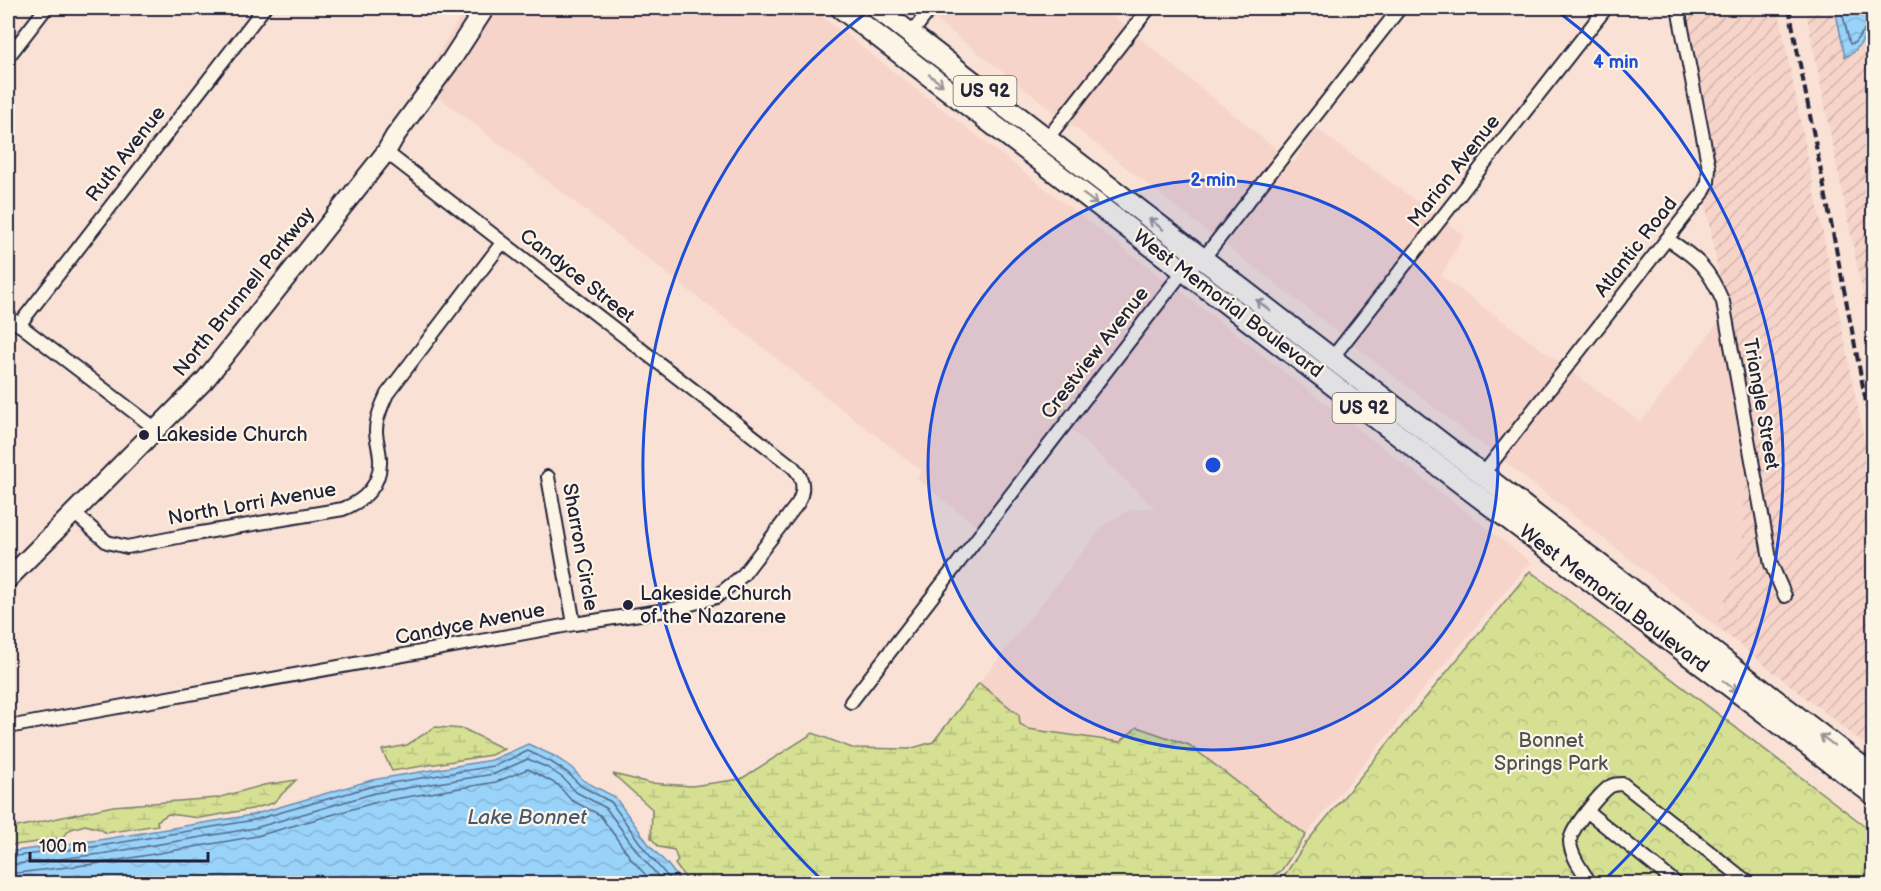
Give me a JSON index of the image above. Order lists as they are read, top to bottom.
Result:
{
  "streets": {
    "main road": ["US 92", "West Memorial Boulevard"],
    "street": [
      "Ruth Avenue",
      "Marion Avenue",
      "Atlantic Road",
      "Candyce Street",
      "North Brunnell Parkway",
      "Crestview Avenue",
      "Triangle Street",
      "North Lorri Avenue",
      "Sharron Circle",
      "Candyce Avenue"
    ]
  },
  "crossings": [
    ["Marion Avenue", "West Memorial Boulevard"],
    ["Atlantic Road", "West Memorial Boulevard"],
    ["Atlantic Road", "Triangle Street"],
    ["Candyce Street", "North Brunnell Parkway"],
    ["Candyce Street", "North Lorri Avenue"],
    ["Candyce Street", "Candyce Avenue"],
    ["North Brunnell Parkway", "North Lorri Avenue"],
    ["West Memorial Boulevard", "Crestview Avenue"],
    ["Sharron Circle", "Candyce Avenue"]
  ],
  "water": ["Lake Bonnet"],
  "parks": ["Bonnet Springs Park"],
  "places": ["Lakeside Church", "Lakeside Church of the Nazarene"],
  "scale_bar": "100 m",
  "rings": ["4 min", "2 min"]
}
